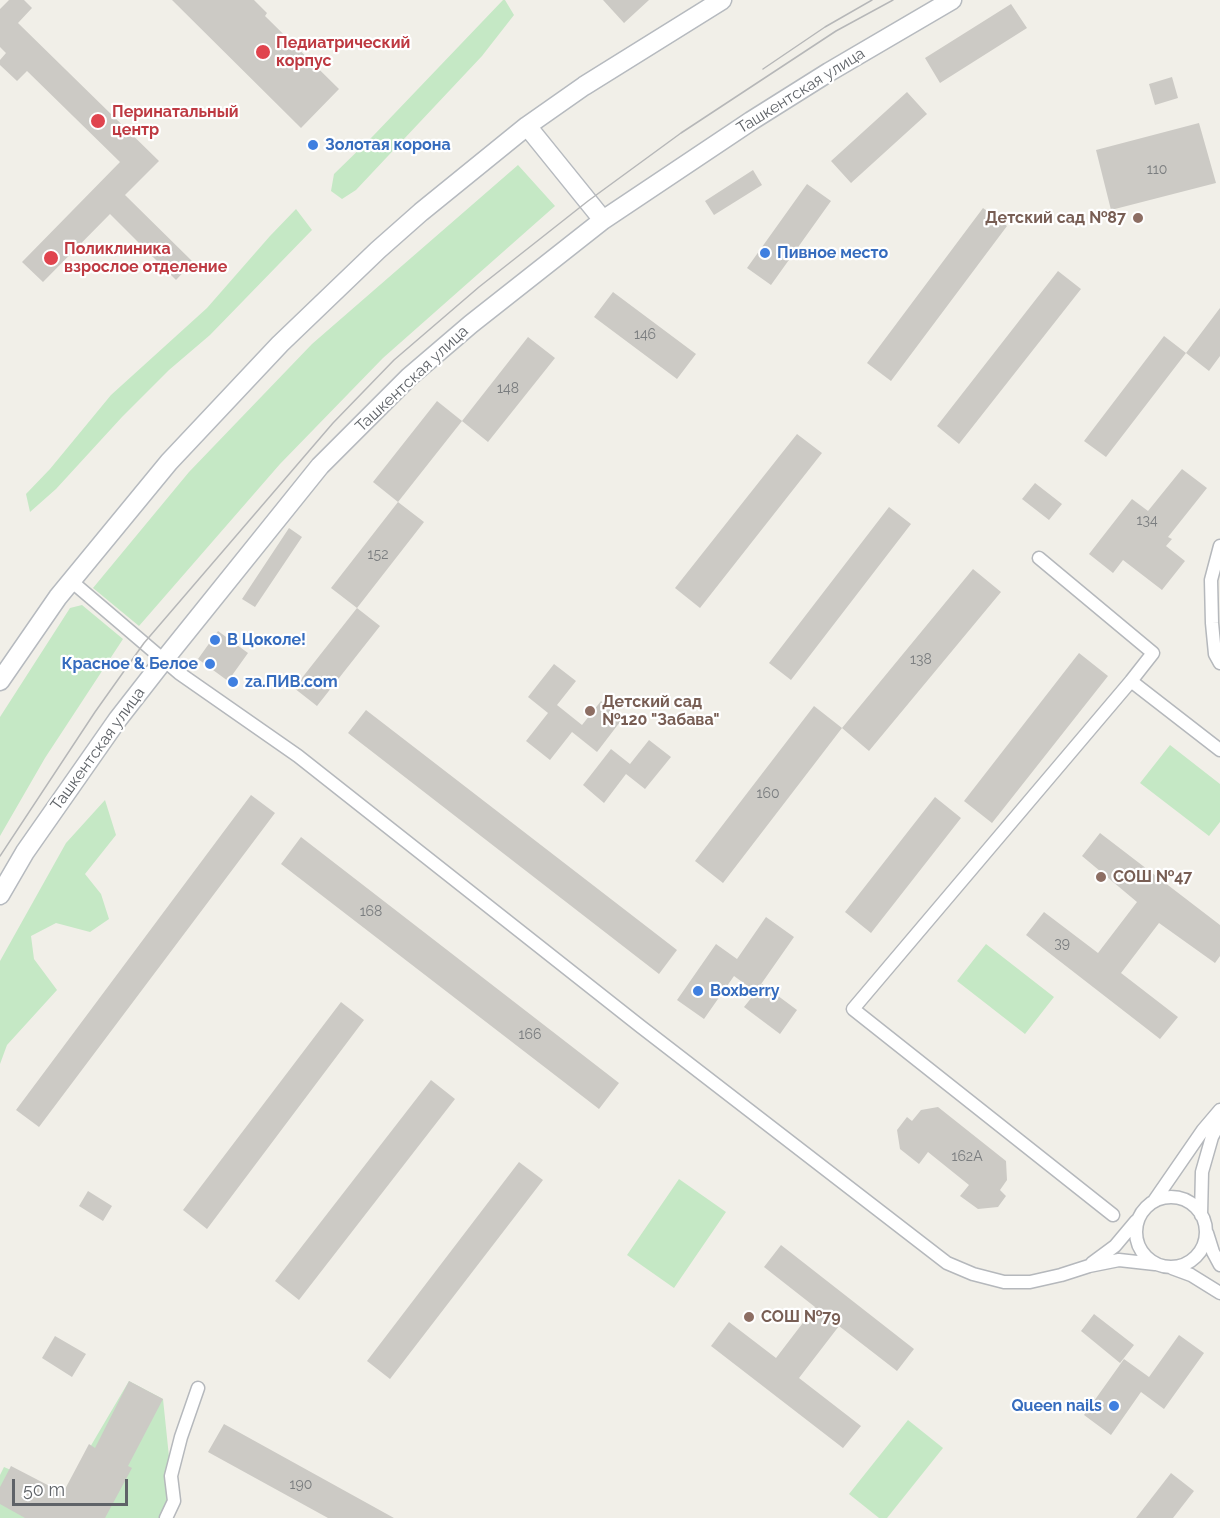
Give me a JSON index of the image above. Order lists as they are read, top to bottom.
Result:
{
  "streets": {
    "main road": ["Ташкентская улица"]
  },
  "places": [
    "Педиатрический корпус",
    "Перинатальный центр",
    "Золотая корона",
    "Детский сад №87",
    "Пивное место",
    "Поликлиника взрослое отделение",
    "В Цоколе!",
    "Красное & Белое",
    "za.ПИВ.com",
    "Детский сад №120 \"Забава\"",
    "СОШ №47",
    "Boxberry",
    "СОШ №79",
    "Queen nails"
  ],
  "house_numbers": [
    "110",
    "146",
    "148",
    "134",
    "152",
    "138",
    "160",
    "168",
    "39",
    "166",
    "162А",
    "190"
  ],
  "scale_bar": "50 m"
}
